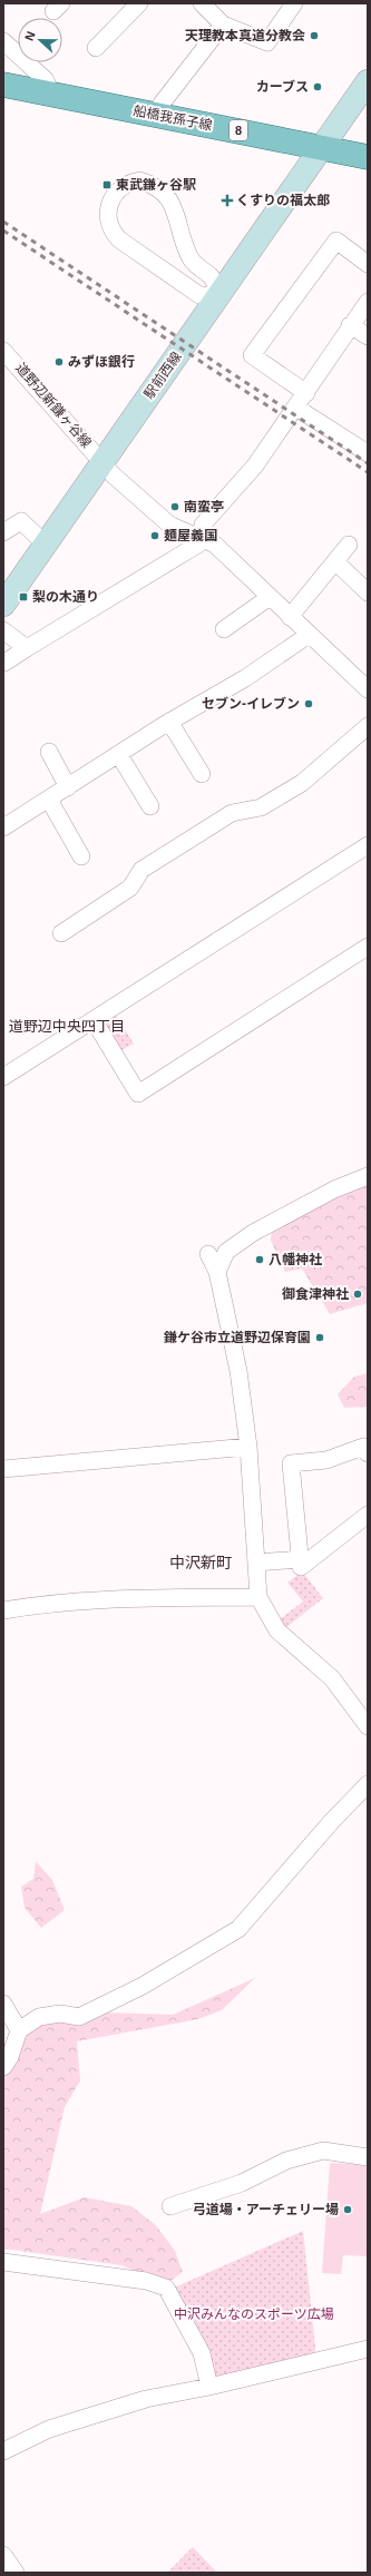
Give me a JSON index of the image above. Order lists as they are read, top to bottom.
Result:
{
  "streets": {
    "main road": ["船橋我孫子線", "8"],
    "street": ["駅前西線", "道野辺新鎌ヶ谷線"]
  },
  "crossings": [
    ["船橋我孫子線", "駅前西線"],
    ["駅前西線", "道野辺新鎌ヶ谷線"]
  ],
  "districts": ["道野辺中央四丁目", "中沢新町"],
  "parks": ["中沢みんなのスポーツ広場"],
  "places": {
    "other": [
      "天理教本真道分教会",
      "カーブス",
      "みずほ銀行",
      "南蛮亭",
      "麺屋義国",
      "セブン-イレブン",
      "八幡神社",
      "御食津神社",
      "鎌ケ谷市立道野辺保育園",
      "弓道場・アーチェリー場"
    ],
    "transit": ["東武鎌ヶ谷駅", "梨の木通り"],
    "health": ["くすりの福太郎"]
  },
  "north": "left"
}
